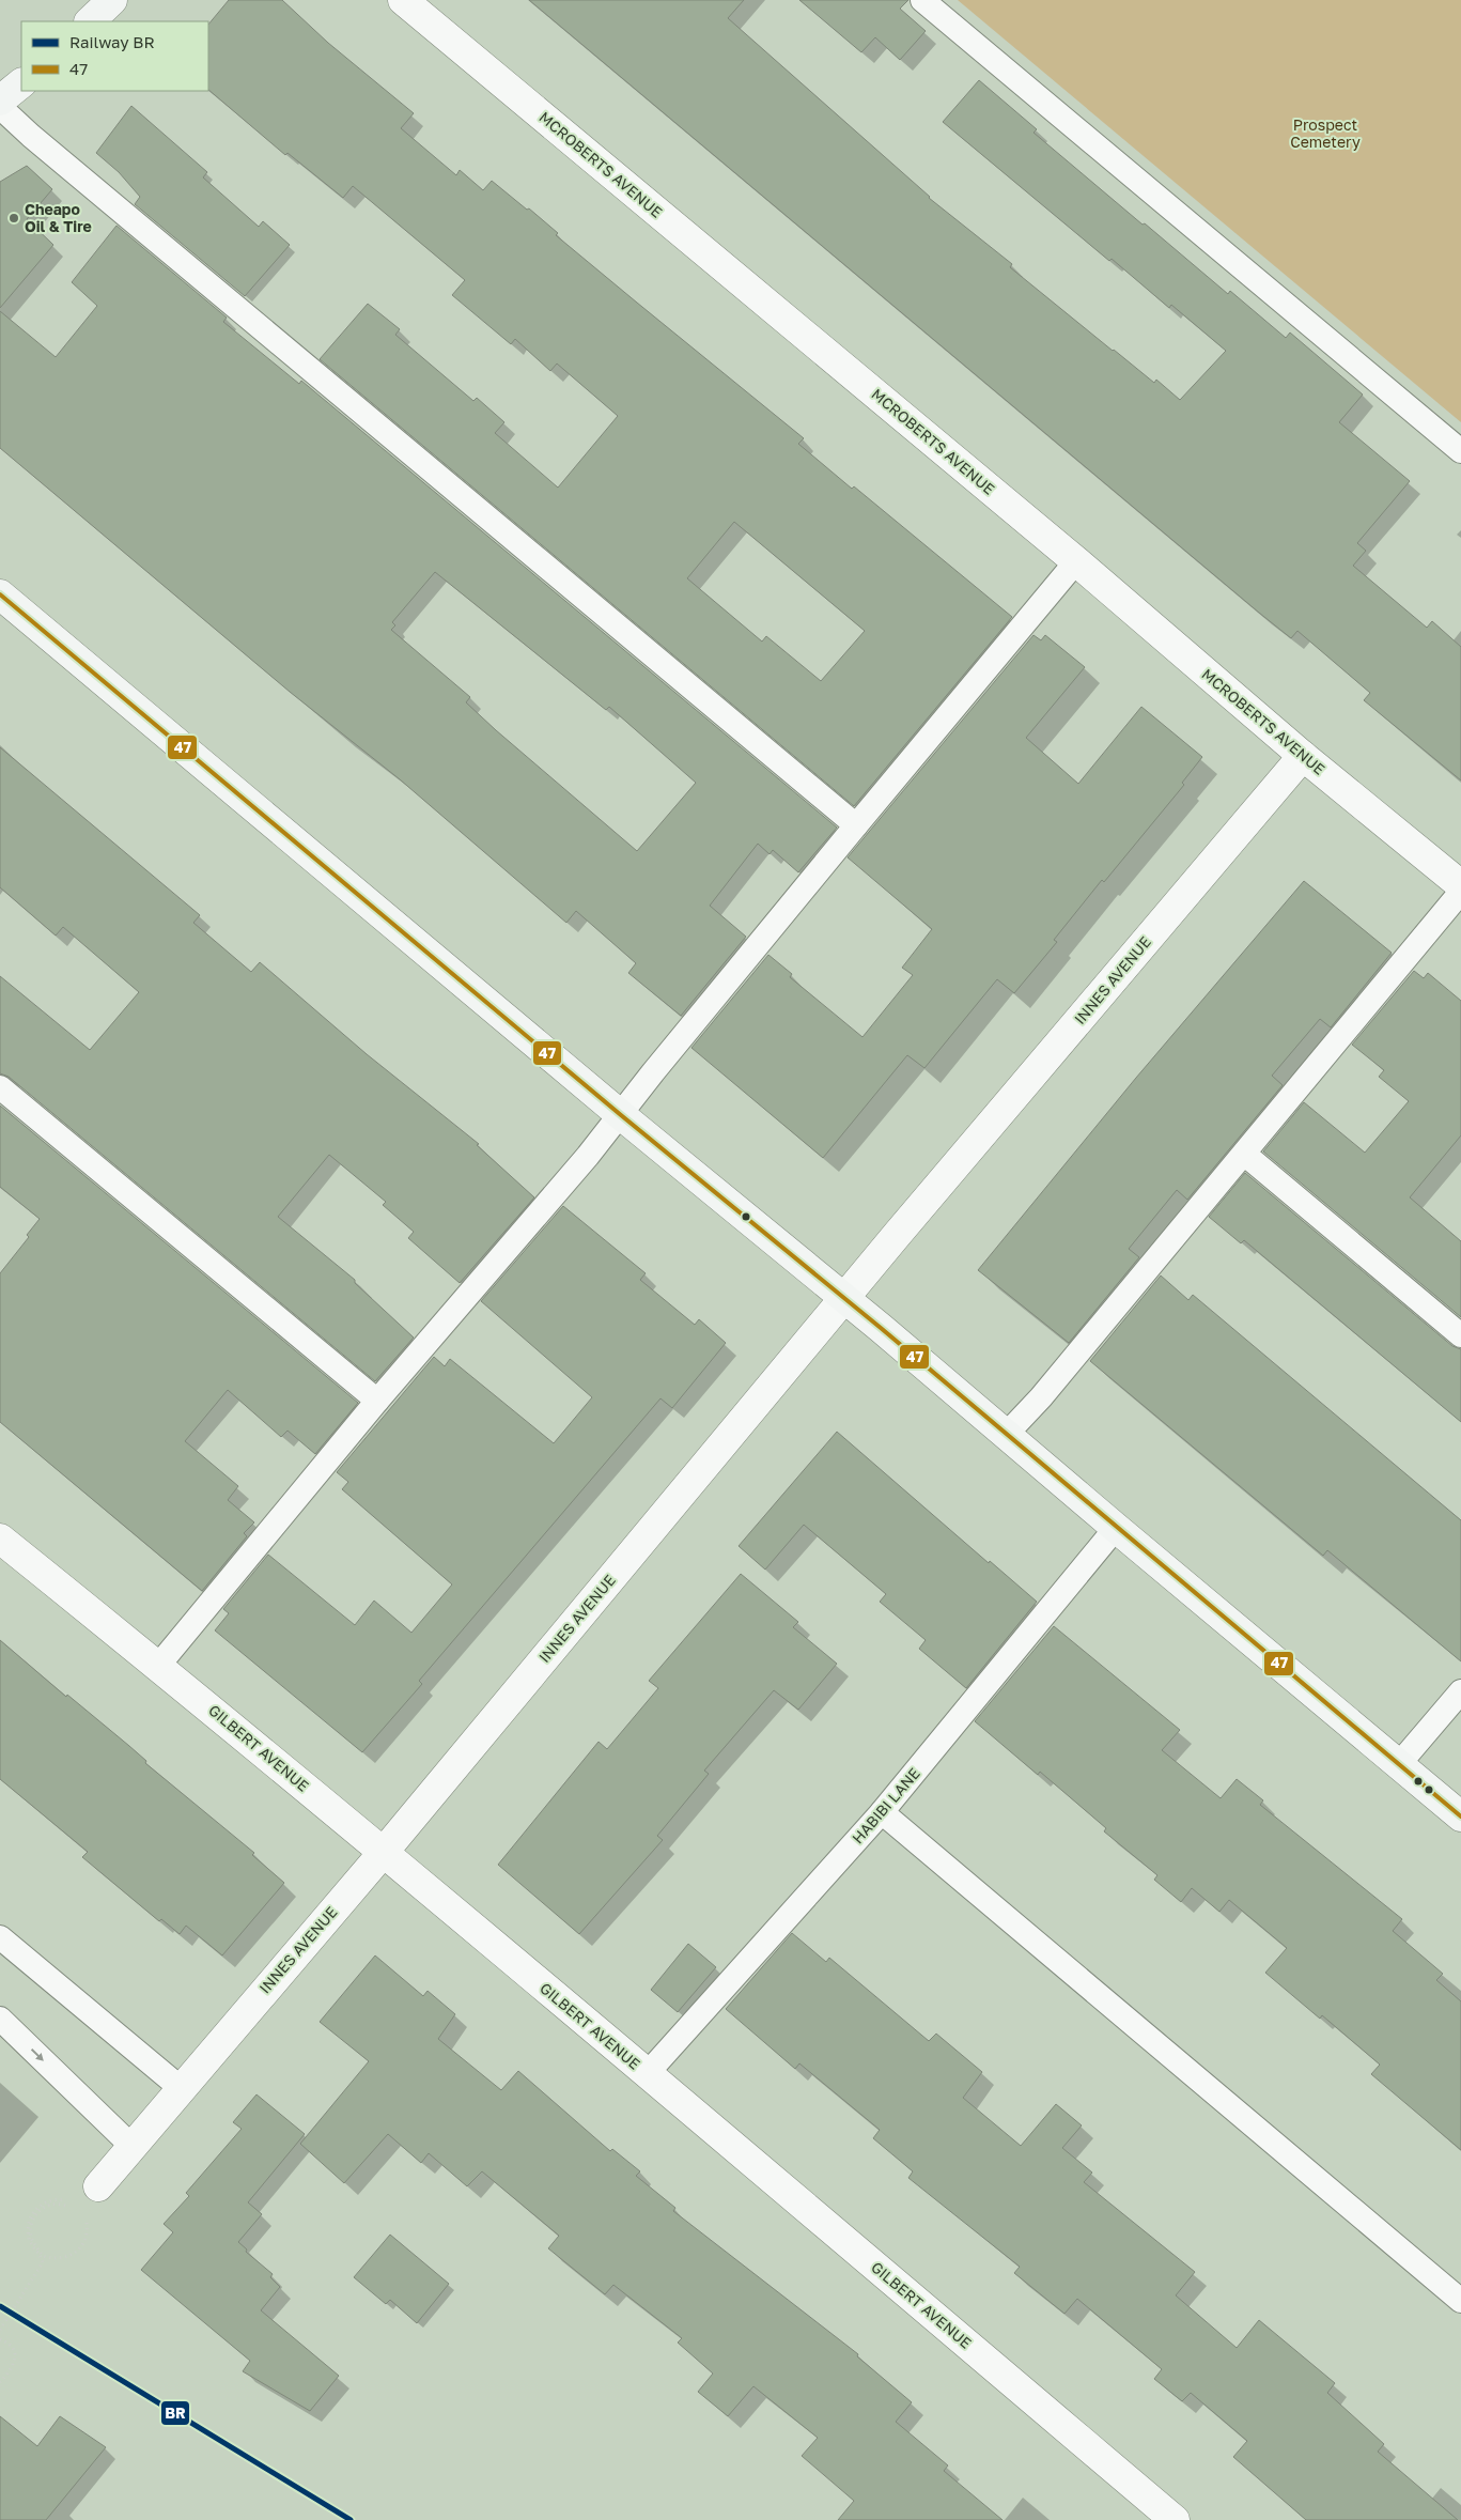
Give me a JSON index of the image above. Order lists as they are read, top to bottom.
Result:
{
  "streets": {
    "street": ["MCROBERTS AVENUE", "INNES AVENUE", "GILBERT AVENUE"],
    "lane": ["HABIBI LANE"]
  },
  "crossings": [
    ["MCROBERTS AVENUE", "INNES AVENUE"],
    ["INNES AVENUE", "GILBERT AVENUE"],
    ["GILBERT AVENUE", "HABIBI LANE"]
  ],
  "parks": ["Prospect Cemetery"],
  "places": ["Cheapo Oil & Tire"],
  "lines": ["transit line 47", "rail line BR"],
  "legend": ["Railway BR", "47"]
}
